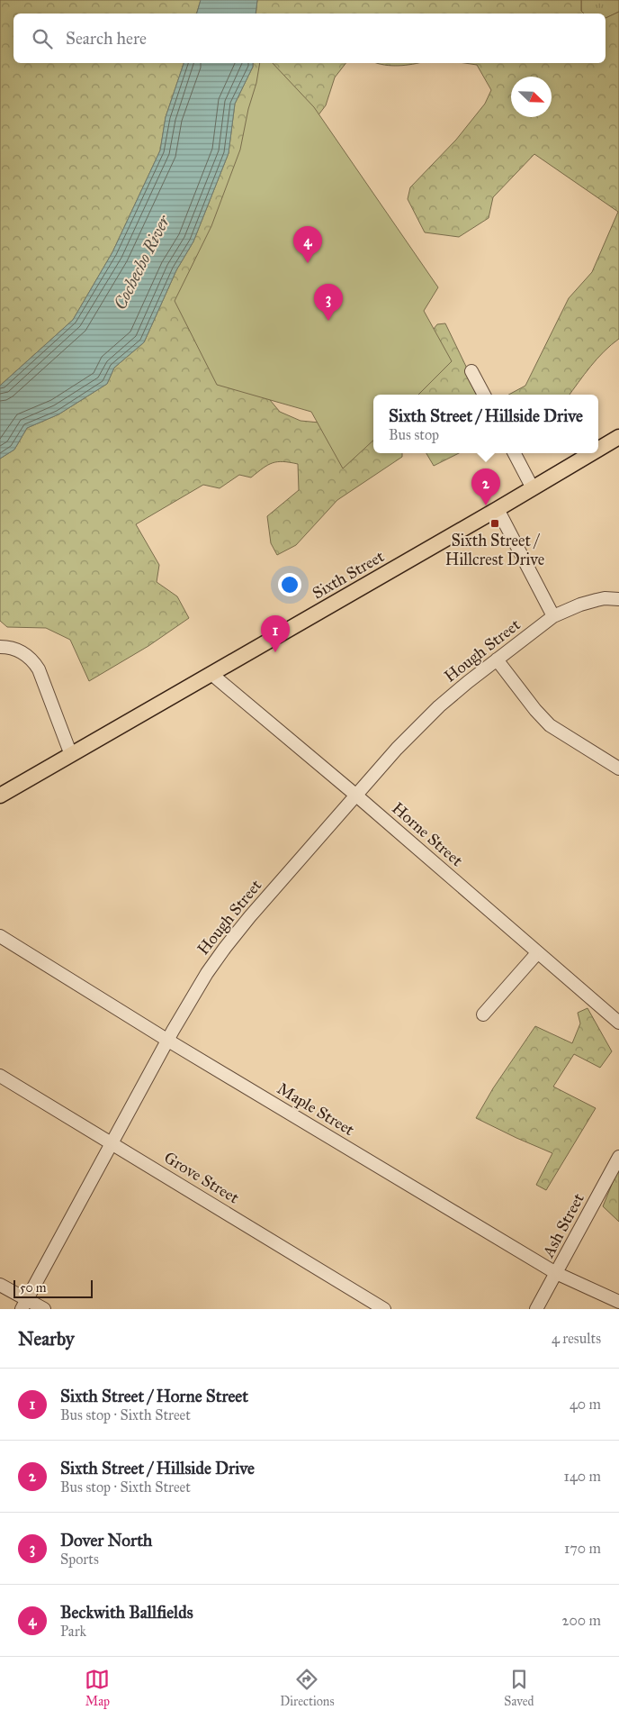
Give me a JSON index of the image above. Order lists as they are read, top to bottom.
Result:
{
  "streets": {
    "main road": ["Sixth Street"],
    "street": [
      "Hough Street",
      "Horne Street",
      "Maple Street",
      "Grove Street",
      "Ash Street"
    ]
  },
  "crossings": [
    ["Sixth Street", "Horne Street"],
    ["Hough Street", "Horne Street"],
    ["Hough Street", "Maple Street"],
    ["Hough Street", "Grove Street"],
    ["Maple Street", "Ash Street"]
  ],
  "water": ["Cochecho River"],
  "places": {
    "transit": ["Sixth Street / Hillcrest Drive"]
  },
  "scale_bar": "50 m",
  "north": "bottom right",
  "page": {
    "search": "Search here",
    "pins": [
      "4",
      "3",
      "2",
      "1"
    ],
    "popup": ["Sixth Street / Hillside Drive", "Bus stop"],
    "scale": "50 m",
    "heading": ["Nearby", "4 results"],
    "list": [
      {
        "mark": "1",
        "name": "Sixth Street / Horne Street",
        "note": "Bus stop · Sixth Street",
        "value": "40 m"
      },
      {
        "mark": "2",
        "name": "Sixth Street / Hillside Drive",
        "note": "Bus stop · Sixth Street",
        "value": "140 m"
      },
      {
        "mark": "3",
        "name": "Dover North",
        "note": "Sports",
        "value": "170 m"
      },
      {
        "mark": "4",
        "name": "Beckwith Ballfields",
        "note": "Park",
        "value": "200 m"
      }
    ],
    "nav": ["Map", "Directions", "Saved"]
  }
}
